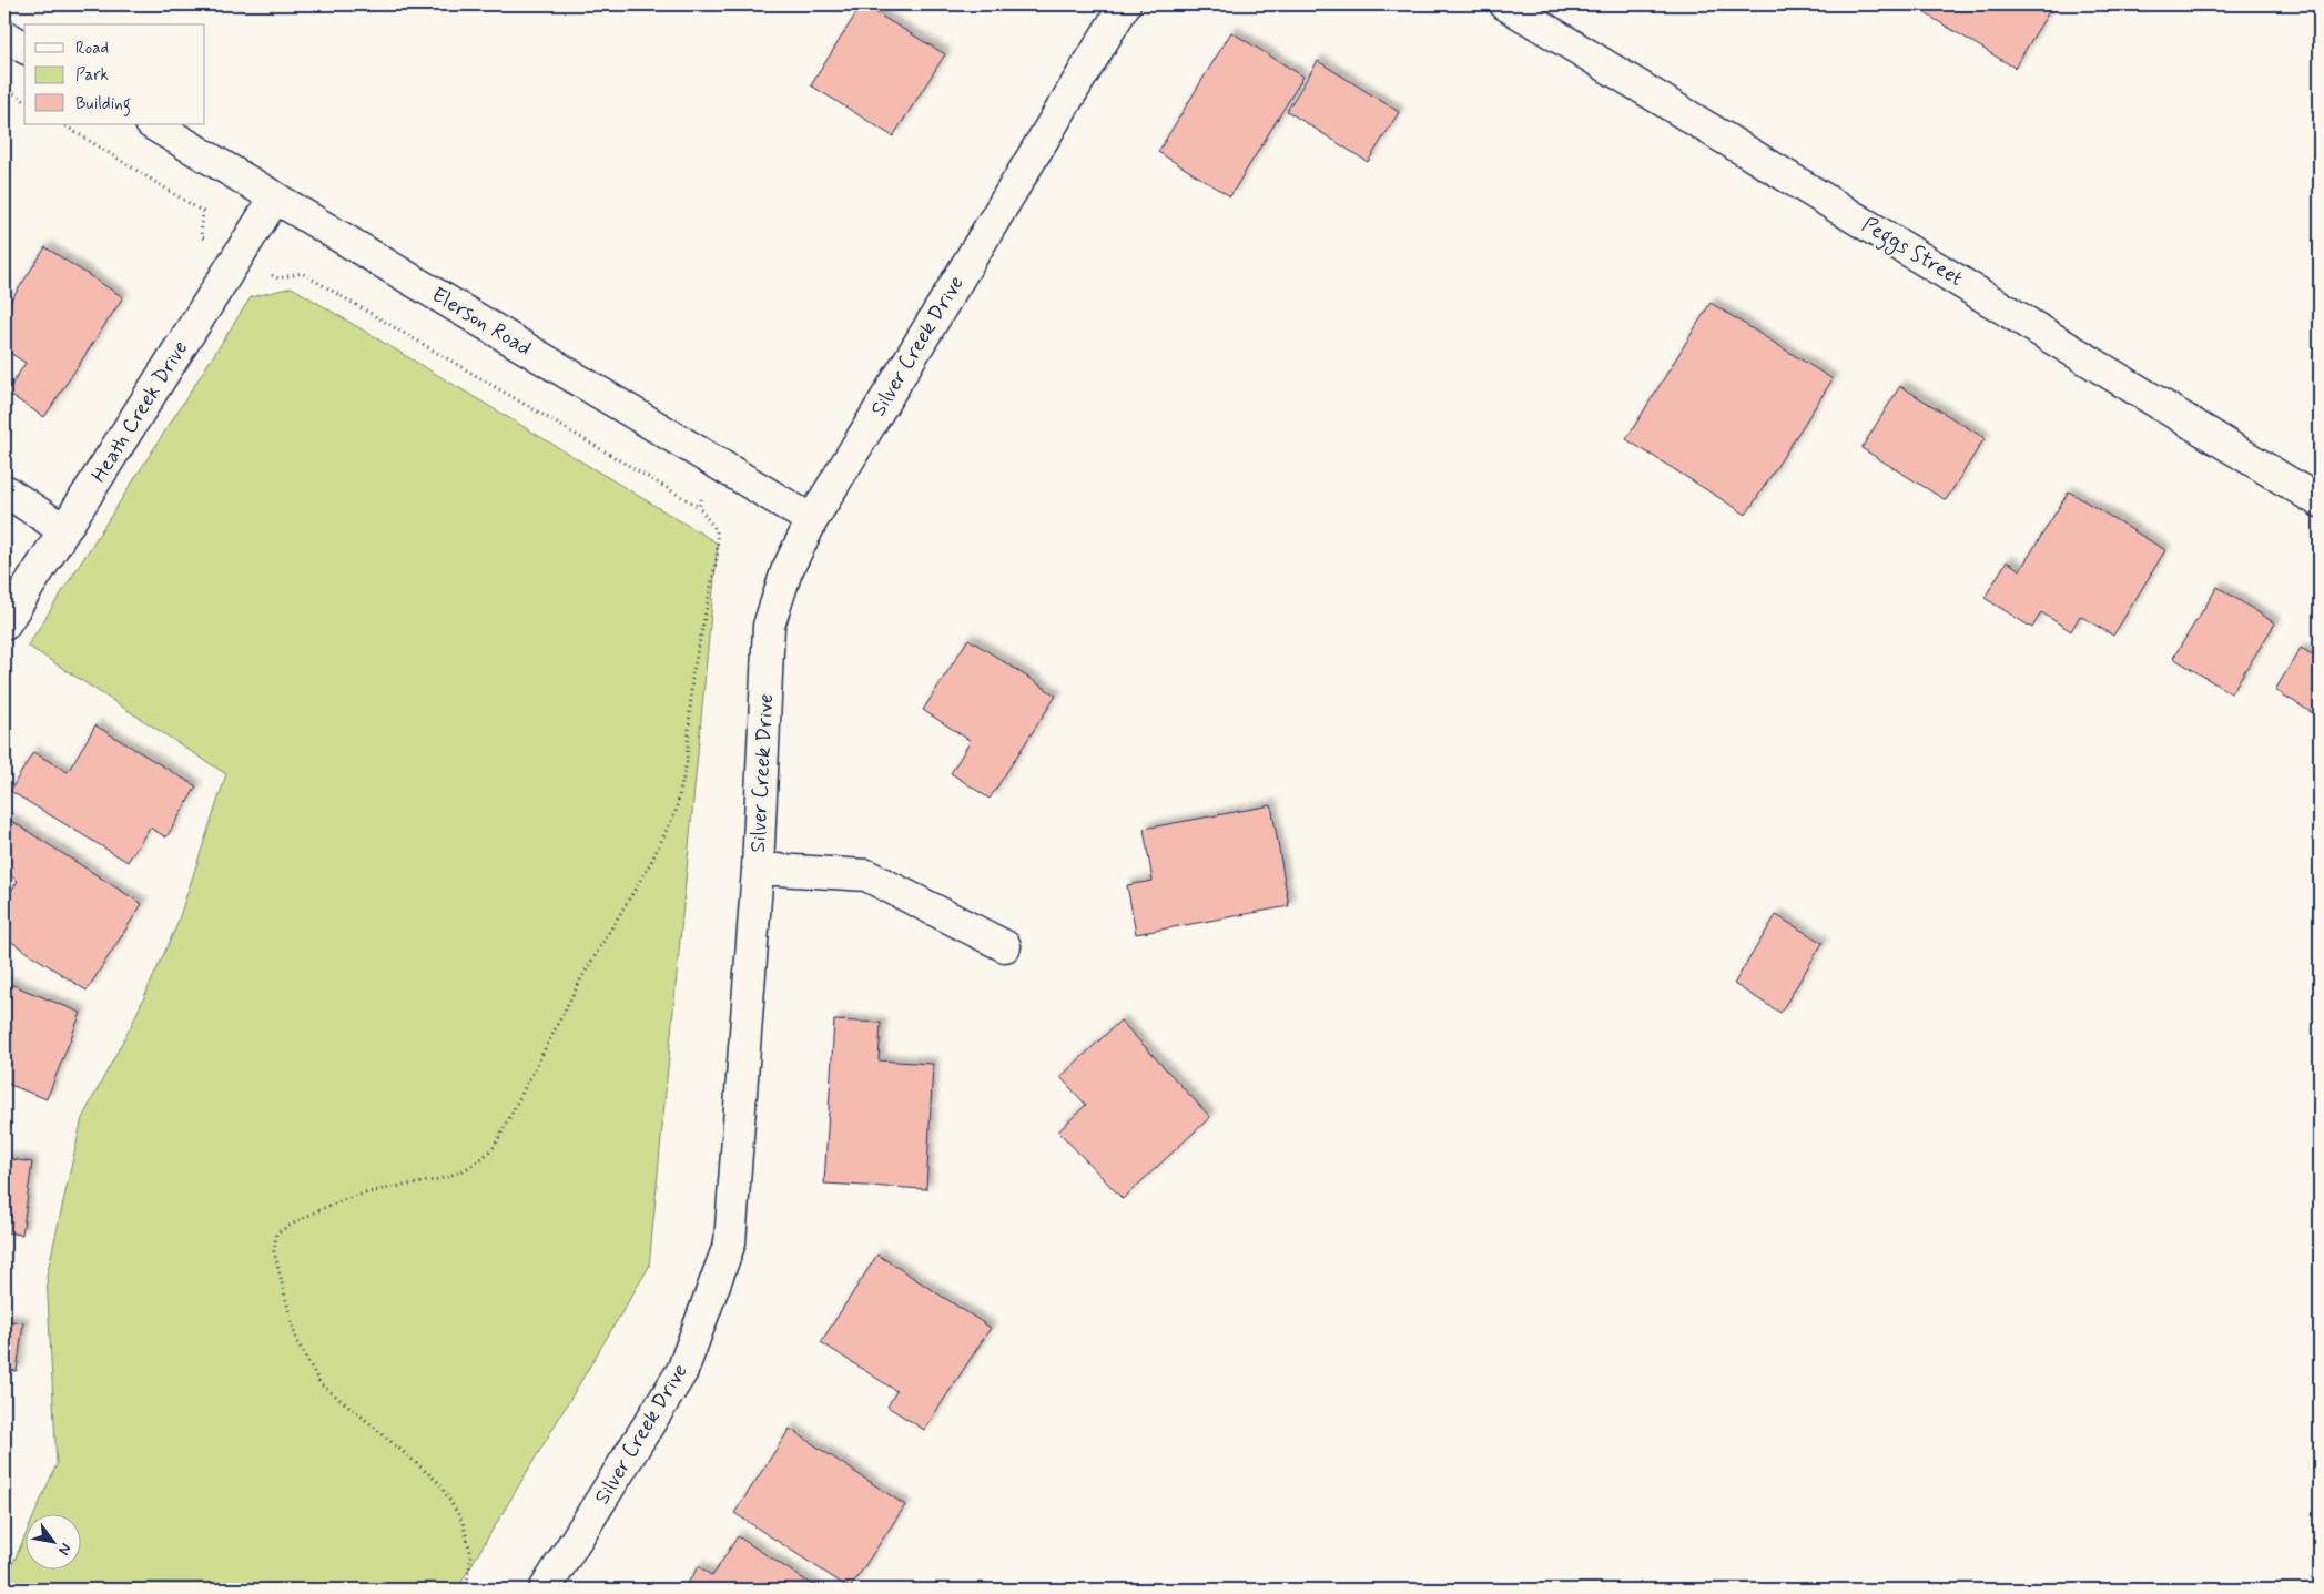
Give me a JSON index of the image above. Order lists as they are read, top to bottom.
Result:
{
  "streets": {
    "street": [
      "Peggs Street",
      "Elerson Road",
      "Silver Creek Drive",
      "Heath Creek Drive"
    ]
  },
  "crossings": [
    ["Elerson Road", "Silver Creek Drive"],
    ["Elerson Road", "Heath Creek Drive"]
  ],
  "legend": ["Road", "Park", "Building"],
  "north": "bottom right"
}
